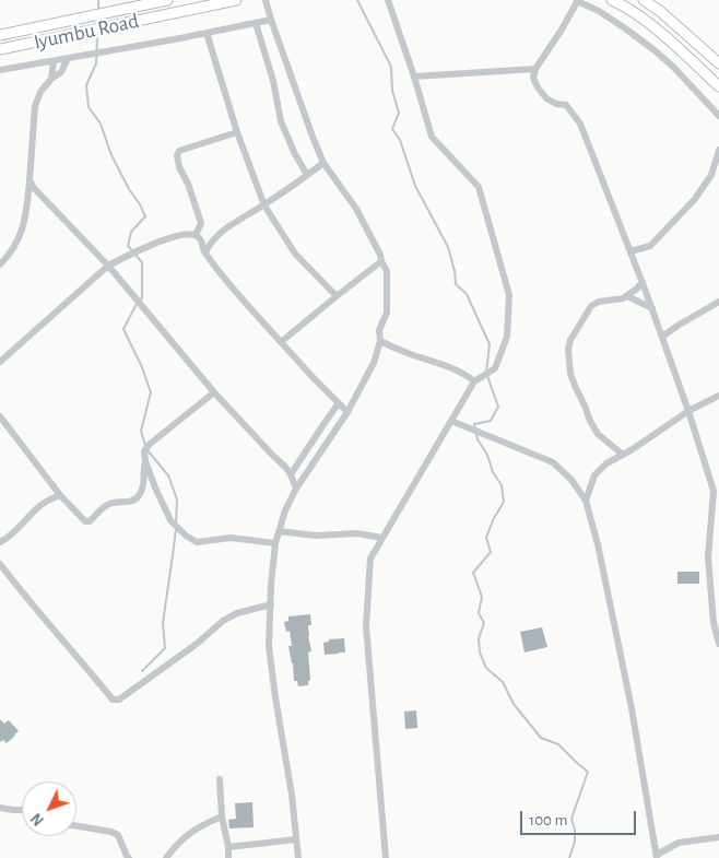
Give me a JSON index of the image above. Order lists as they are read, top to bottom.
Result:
{
  "streets": {
    "main road": ["Iyumbu Road"]
  },
  "scale_bar": "100 m",
  "north": "bottom left"
}
